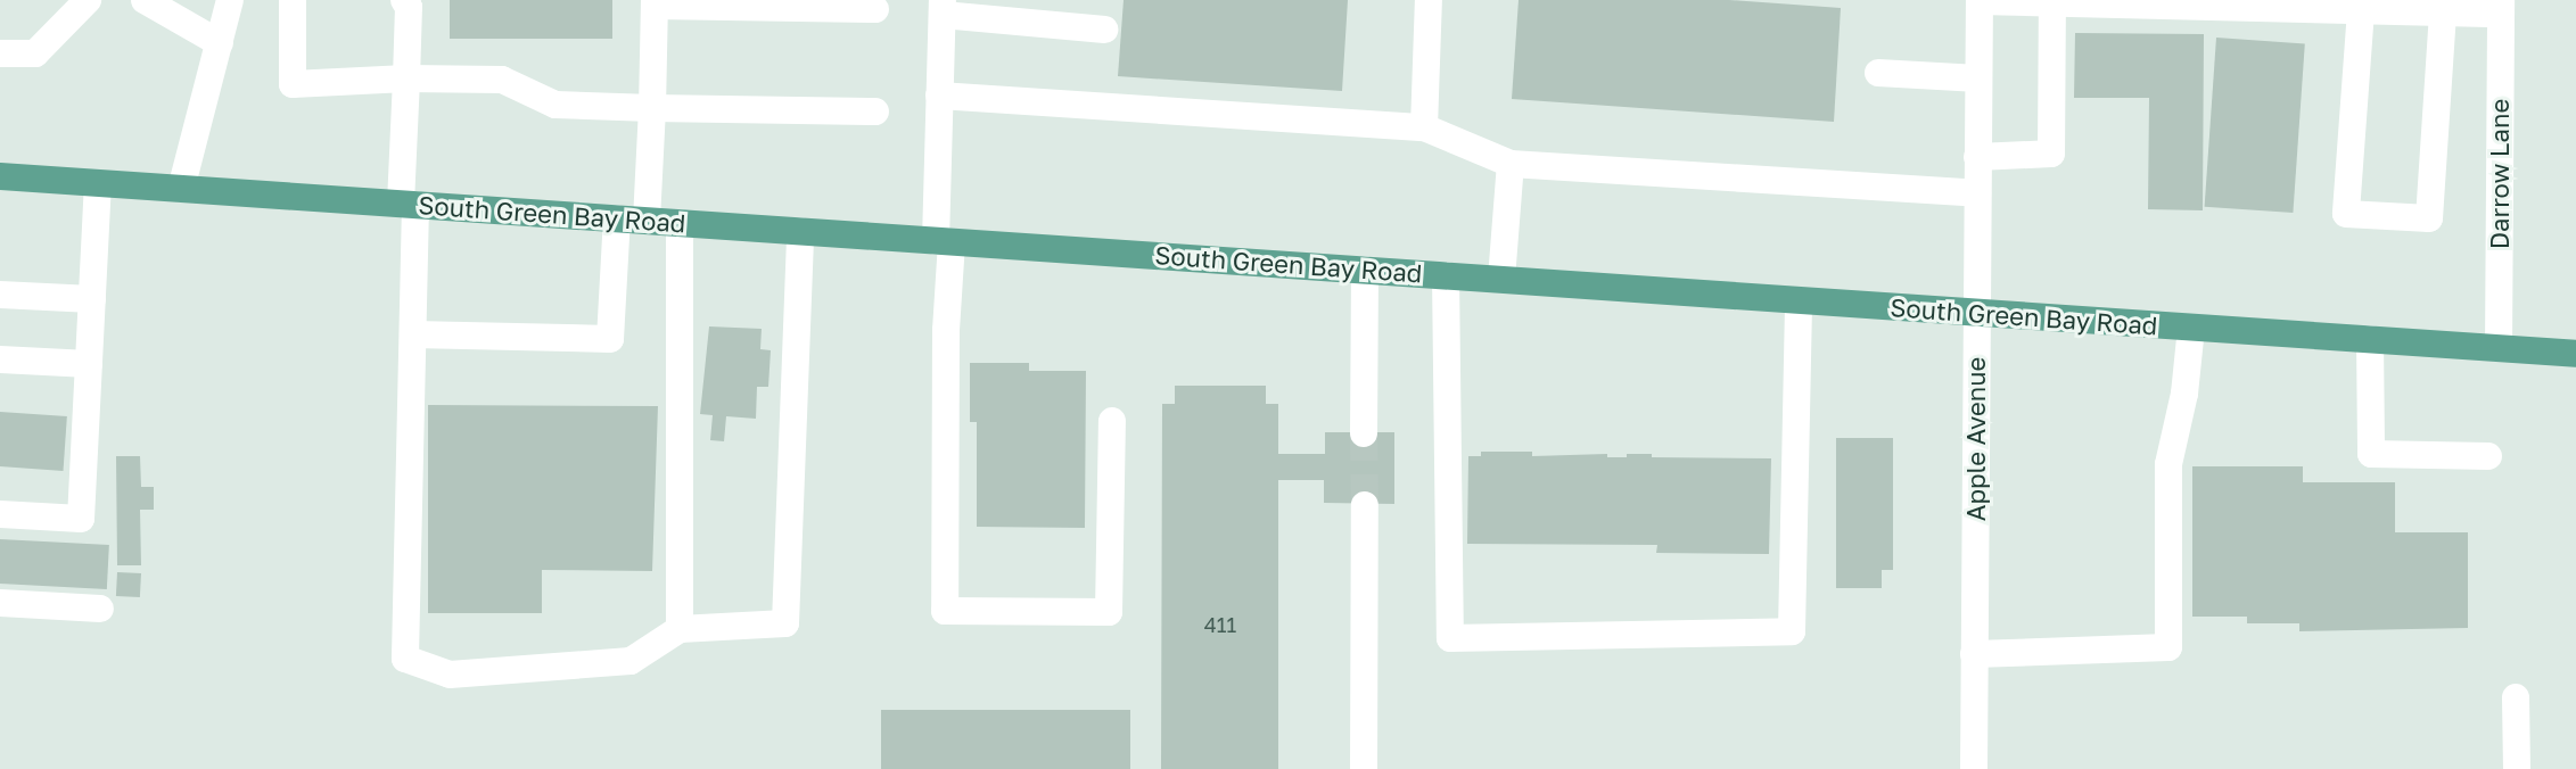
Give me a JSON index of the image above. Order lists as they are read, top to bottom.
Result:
{
  "streets": {
    "main road": ["South Green Bay Road"],
    "street": ["Darrow Lane", "Apple Avenue"]
  },
  "crossings": [
    ["Darrow Lane", "South Green Bay Road"],
    ["South Green Bay Road", "Apple Avenue"]
  ],
  "house_numbers": ["411"]
}
